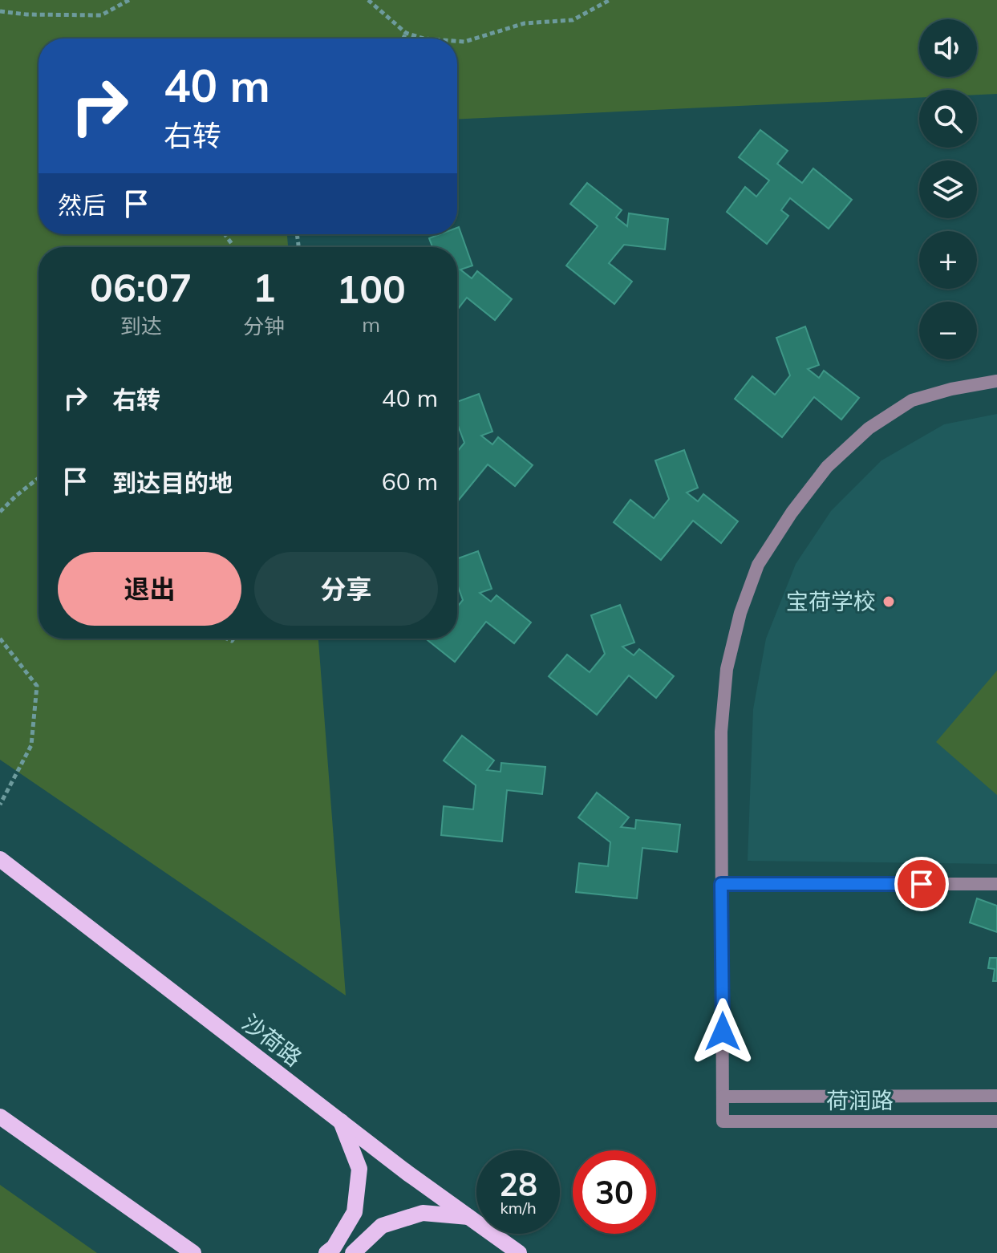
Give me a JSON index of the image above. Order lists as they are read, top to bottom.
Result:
{
  "streets": {
    "main road": ["沙荷路"],
    "street": ["荷润路"]
  },
  "places": ["宝荷学校"],
  "page": {
    "map_buttons": ["+", "−"],
    "turn": ["40 m", "右转"],
    "then": "然后",
    "eta": [
      "06:07",
      "到达",
      "1",
      "分钟",
      "100",
      "m"
    ],
    "list": [
      {
        "name": "右转",
        "value": "40 m"
      },
      {
        "name": "到达目的地",
        "value": "60 m"
      }
    ],
    "buttons": ["退出", "分享"],
    "speed": "28 km/h",
    "limit": "30"
  }
}
